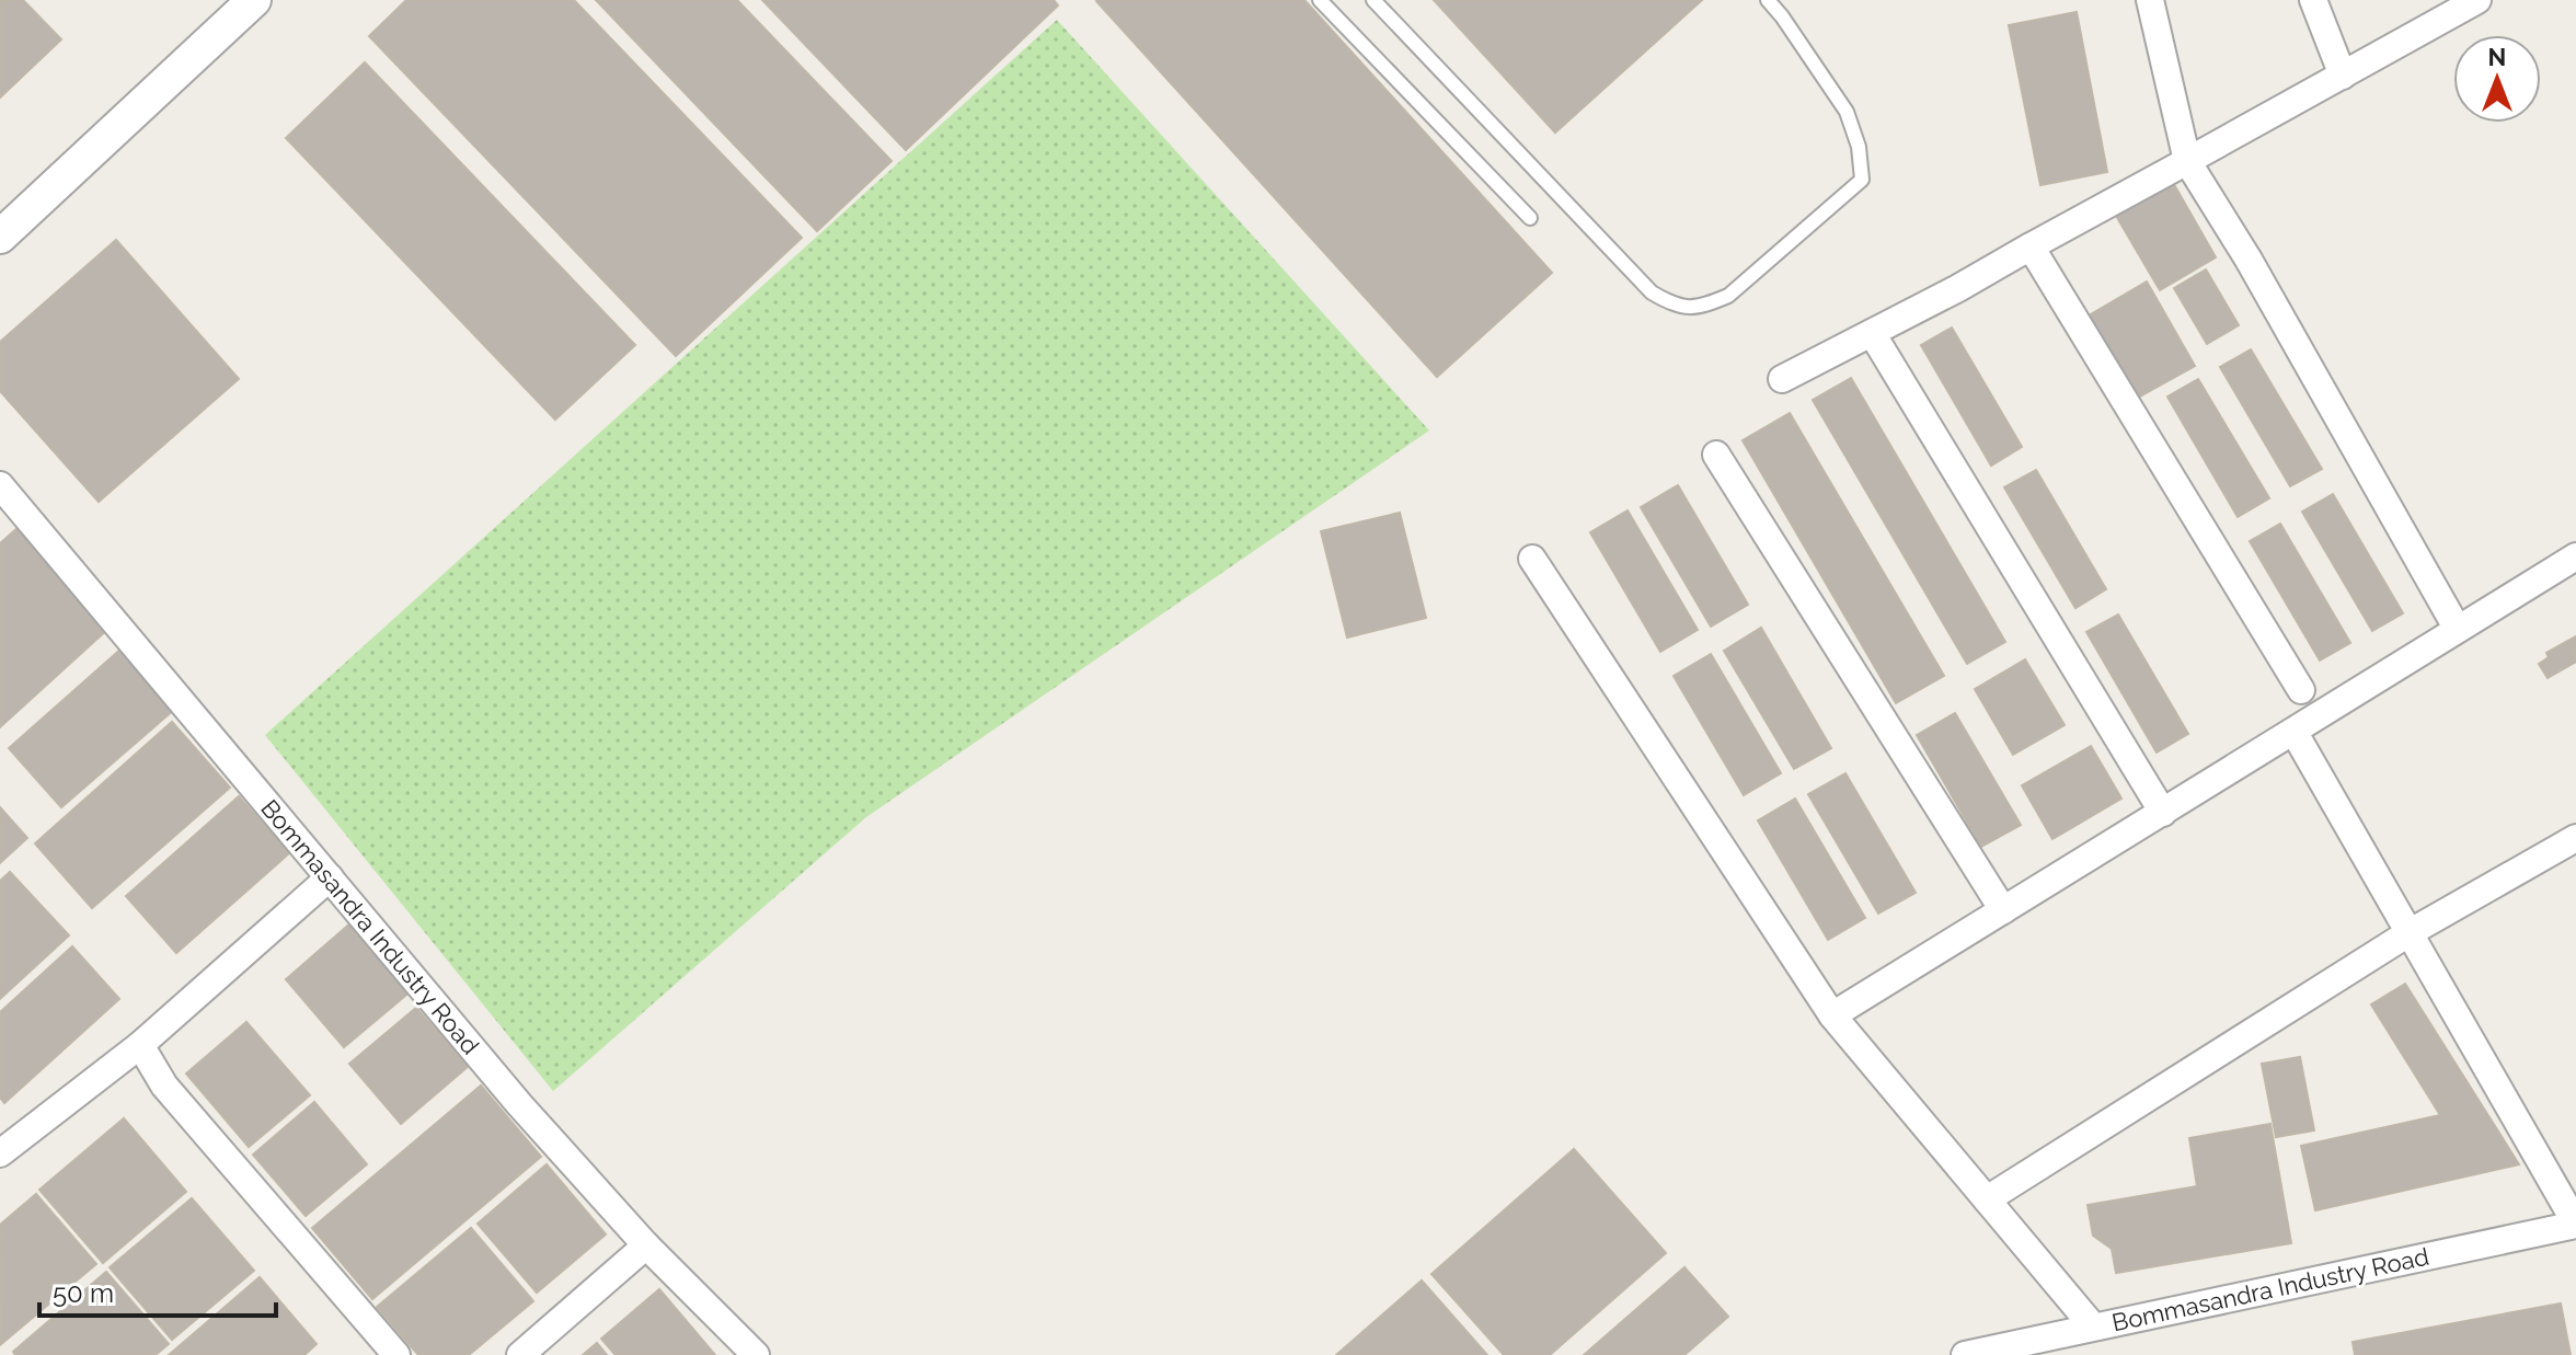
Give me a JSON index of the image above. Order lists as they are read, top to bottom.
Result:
{
  "streets": {
    "street": ["Bommasandra Industry Road"]
  },
  "scale_bar": "50 m",
  "north": "top"
}
